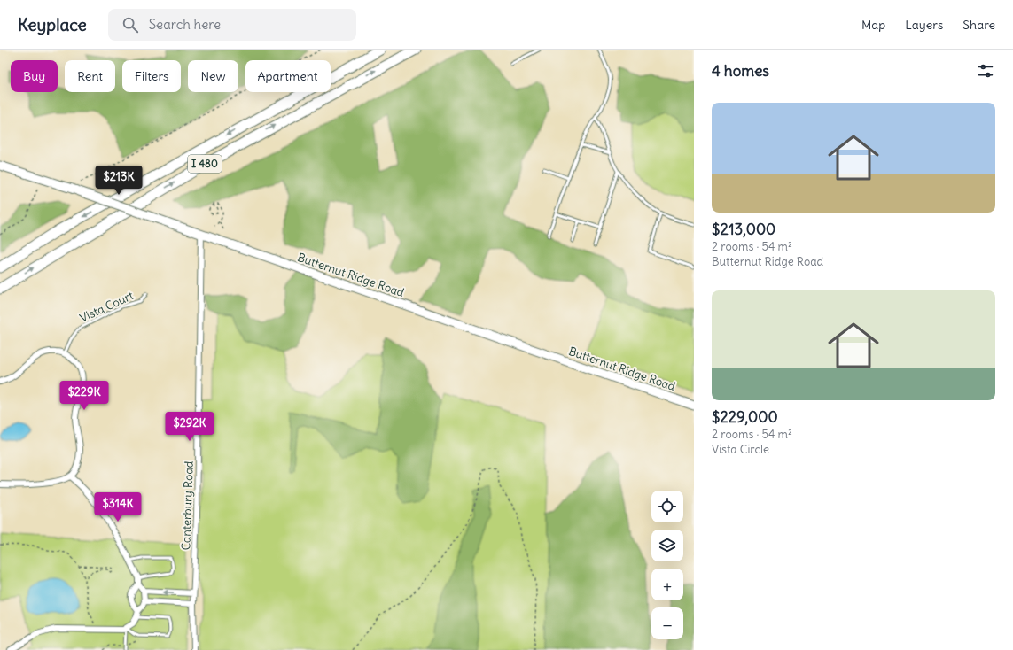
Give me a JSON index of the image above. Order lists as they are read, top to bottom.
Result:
{
  "streets": {
    "highway": ["I 480"],
    "street": ["Butternut Ridge Road", "Canterbury Road"],
    "lane": ["Vista Court"]
  },
  "crossings": [
    ["Butternut Ridge Road", "Canterbury Road"]
  ],
  "page": {
    "header": "Keyplace",
    "search": "Search here",
    "nav": ["Map", "Layers", "Share"],
    "heading": "4 homes",
    "chip": [
      "Buy",
      "Rent",
      "Filters",
      "New",
      "Apartment"
    ],
    "list": [
      {
        "name": "$213,000",
        "note": "2 rooms · 54 m² · Butternut Ridge Road"
      },
      {
        "name": "$229,000",
        "note": "2 rooms · 54 m² · Vista Circle"
      }
    ],
    "price": [
      "$213K",
      "$229K",
      "$292K",
      "$314K"
    ],
    "map_buttons": ["+", "−"]
  }
}
